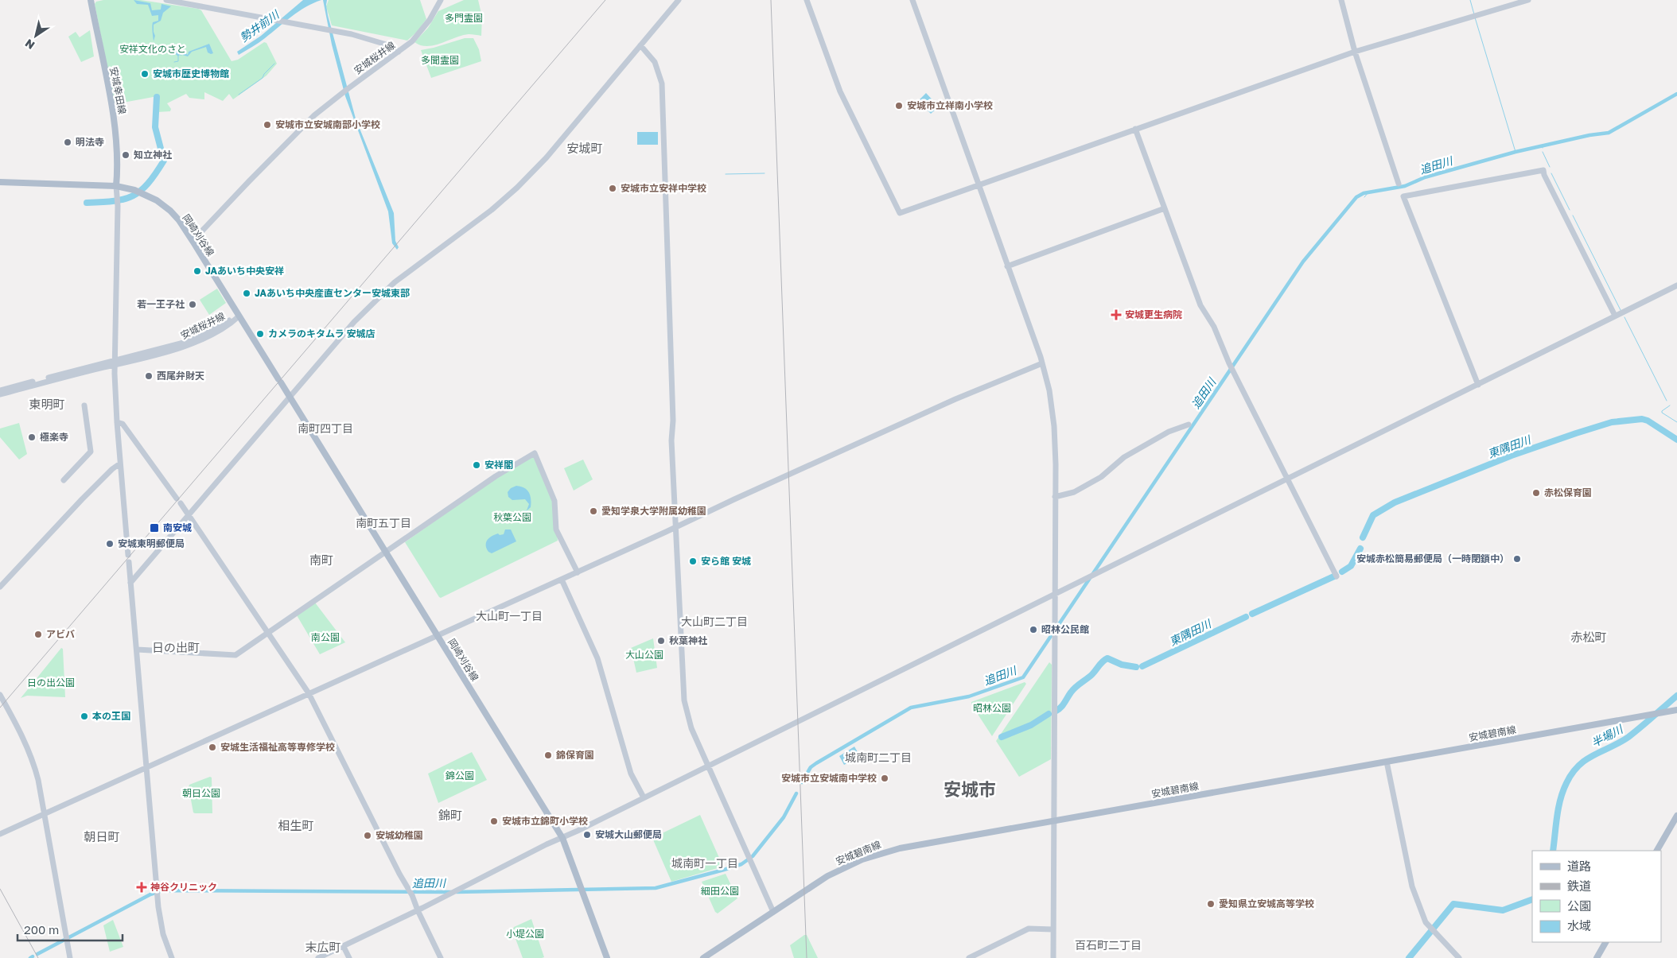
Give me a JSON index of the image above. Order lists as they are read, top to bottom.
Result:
{
  "streets": {
    "main road": ["安城幸田線", "岡崎刈谷線", "安城碧南線"],
    "street": ["安城桜井線"]
  },
  "crossings": [
    ["安城桜井線", "岡崎刈谷線"],
    ["安城幸田線", "岡崎刈谷線"]
  ],
  "districts": [
    "安城町",
    "東明町",
    "南町四丁目",
    "南町五丁目",
    "南町",
    "大山町一丁目",
    "大山町二丁目",
    "赤松町",
    "日の出町",
    "城南町二丁目",
    "安城市",
    "錦町",
    "相生町",
    "朝日町",
    "城南町一丁目",
    "百石町二丁目",
    "末広町"
  ],
  "water": [
    "勢井前川",
    "追田川",
    "東隅田川",
    "半場川"
  ],
  "parks": [
    "多門霊園",
    "安祥文化のさと",
    "多聞霊園",
    "秋葉公園",
    "南公園",
    "大山公園",
    "日の出公園",
    "昭林公園",
    "錦公園",
    "朝日公園",
    "細田公園",
    "小堤公園"
  ],
  "places": {
    "other": [
      "安城市歴史博物館",
      "安城市立祥南小学校",
      "安城市立安城南部小学校",
      "明法寺",
      "知立神社",
      "安城市立安祥中学校",
      "JAあいち中央安祥",
      "JAあいち中央産直センター安城東部",
      "若一王子社",
      "カメラのキタムラ 安城店",
      "西尾弁財天",
      "極楽寺",
      "安祥閣",
      "赤松保育園",
      "愛知学泉大学附属幼稚園",
      "安城東明郵便局",
      "安城赤松簡易郵便局（一時閉鎖中）",
      "安ら館 安城",
      "昭林公民館",
      "アビバ",
      "秋葉神社",
      "本の王国",
      "安城生活福祉高等専修学校",
      "錦保育園",
      "安城市立安城南中学校",
      "安城市立錦町小学校",
      "安城大山郵便局",
      "安城幼稚園",
      "愛知県立安城高等学校"
    ],
    "health": ["安城更生病院", "神谷クリニック"],
    "transit": ["南安城"]
  },
  "legend": [
    "道路",
    "鉄道",
    "公園",
    "水域"
  ],
  "scale_bar": "200 m",
  "north": "bottom left"
}
